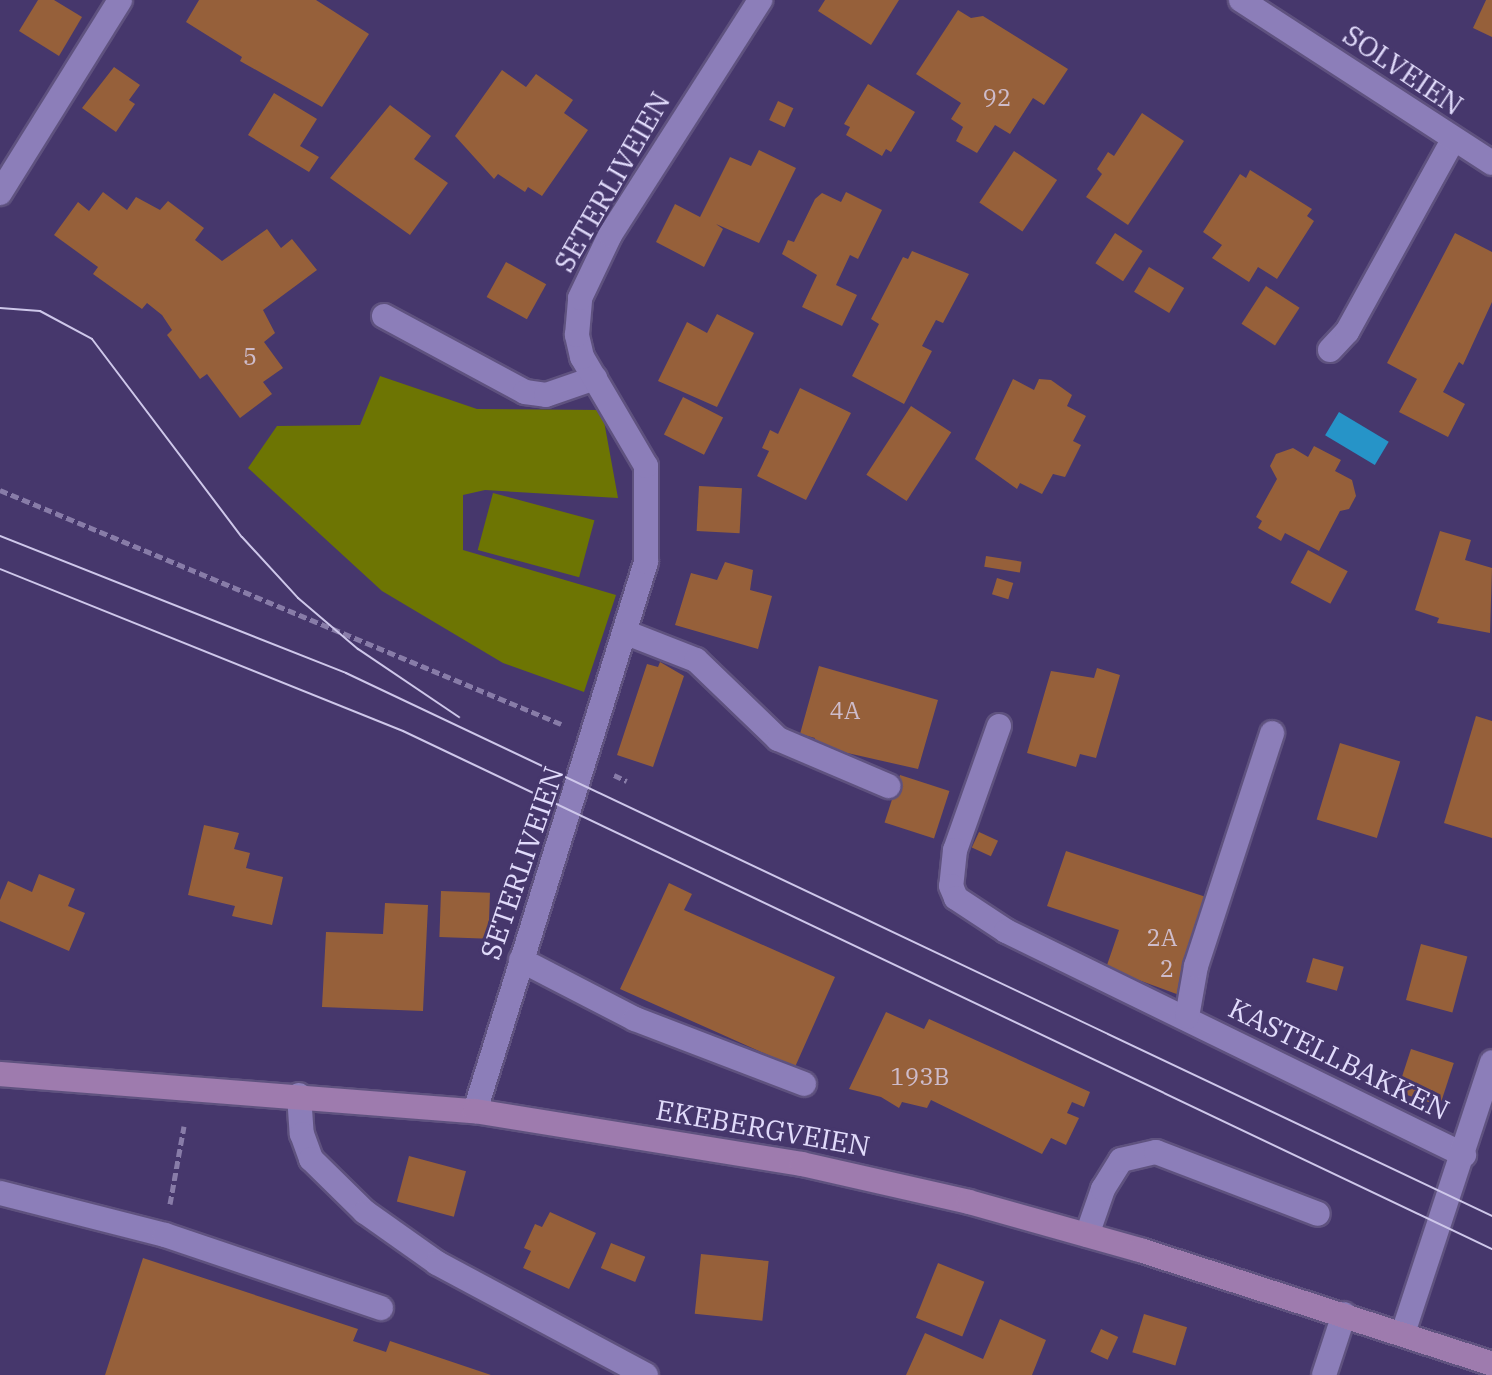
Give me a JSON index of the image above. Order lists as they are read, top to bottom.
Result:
{
  "streets": {
    "main road": ["EKEBERGVEIEN"],
    "street": ["SOLVEIEN", "SETERLIVEIEN", "KASTELLBAKKEN"]
  },
  "crossings": [
    ["SETERLIVEIEN", "EKEBERGVEIEN"],
    ["KASTELLBAKKEN", "EKEBERGVEIEN"]
  ],
  "house_numbers": [
    "92",
    "5",
    "4A",
    "2A",
    "2",
    "193B"
  ]
}
